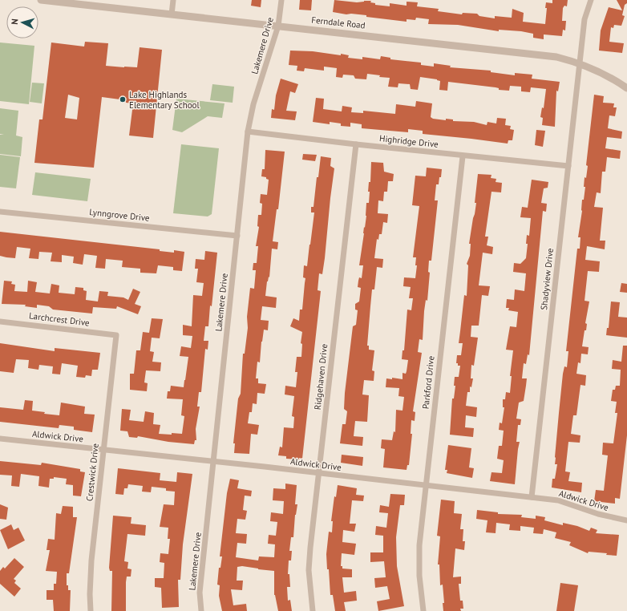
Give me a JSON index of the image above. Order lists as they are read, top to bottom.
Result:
{
  "streets": {
    "street": [
      "Ferndale Road",
      "Lakemere Drive",
      "Highridge Drive",
      "Lynngrove Drive",
      "Shadyview Drive",
      "Larchcrest Drive",
      "Ridgehaven Drive",
      "Parkford Drive",
      "Aldwick Drive",
      "Crestwick Drive"
    ]
  },
  "crossings": [
    ["Ferndale Road", "Lakemere Drive"],
    ["Ferndale Road", "Shadyview Drive"],
    ["Lakemere Drive", "Highridge Drive"],
    ["Lakemere Drive", "Lynngrove Drive"],
    ["Lakemere Drive", "Aldwick Drive"],
    ["Highridge Drive", "Shadyview Drive"],
    ["Highridge Drive", "Ridgehaven Drive"],
    ["Highridge Drive", "Parkford Drive"],
    ["Shadyview Drive", "Aldwick Drive"],
    ["Larchcrest Drive", "Crestwick Drive"],
    ["Ridgehaven Drive", "Aldwick Drive"],
    ["Parkford Drive", "Aldwick Drive"],
    ["Aldwick Drive", "Crestwick Drive"]
  ],
  "places": ["Lake Highlands Elementary School"],
  "north": "left"
}
